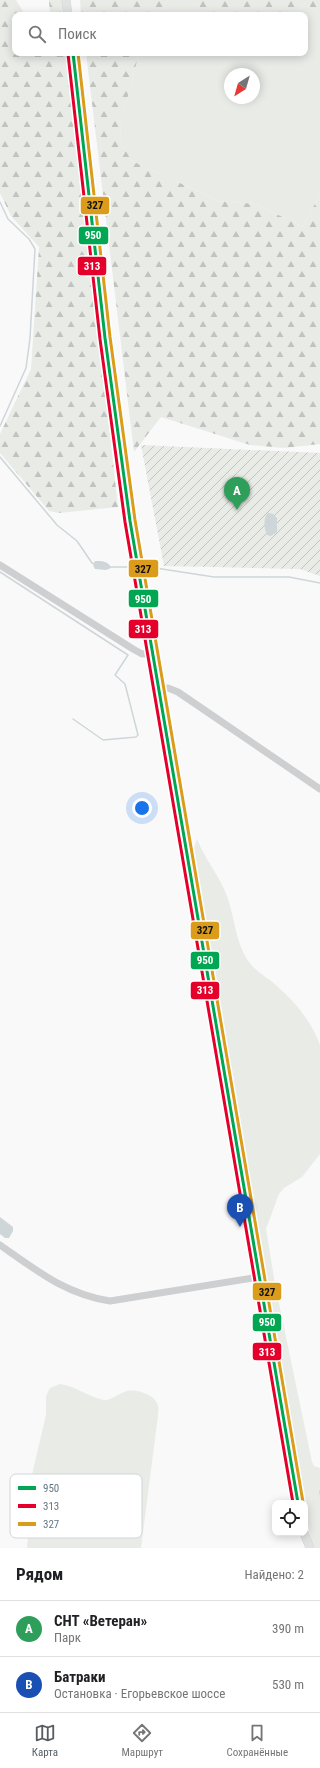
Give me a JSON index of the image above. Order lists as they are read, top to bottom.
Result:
{
  "lines": ["transit line 950", "transit line 313", "transit line 327"],
  "legend": ["950", "313", "327"],
  "north": "bottom left",
  "page": {
    "search": "Поиск",
    "pins": ["A", "B"],
    "heading": ["Рядом", "Найдено: 2"],
    "list": [
      {
        "mark": "A",
        "name": "СНТ «Ветеран»",
        "note": "Парк",
        "value": "390 m"
      },
      {
        "mark": "B",
        "name": "Батраки",
        "note": "Остановка · Егорьевское шоссе",
        "value": "530 m"
      }
    ],
    "nav": ["Карта", "Маршрут", "Сохранённые"]
  }
}
